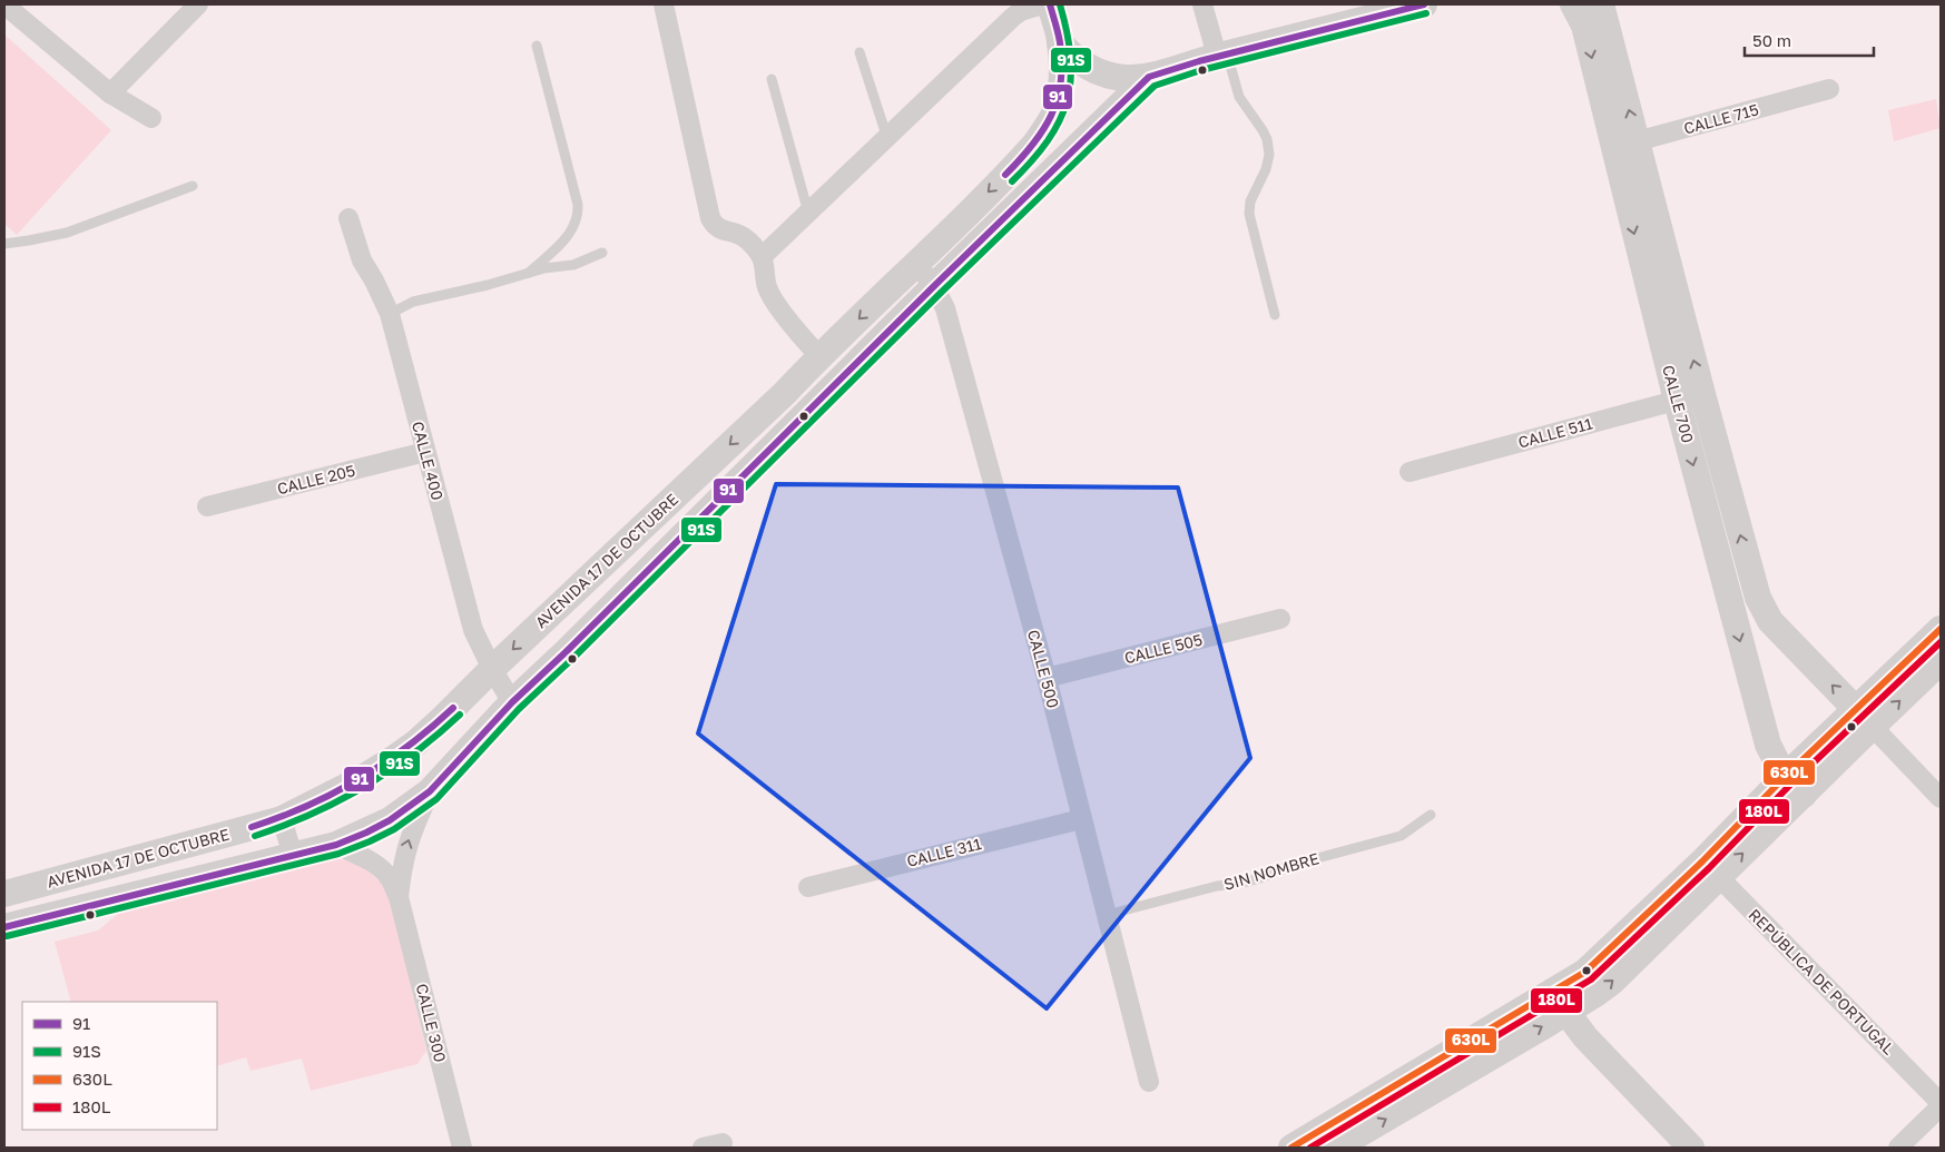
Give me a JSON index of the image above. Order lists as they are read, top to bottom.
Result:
{
  "streets": {
    "main road": ["CALLE 700", "AVENIDA 17 DE OCTUBRE"],
    "street": [
      "CALLE 715",
      "CALLE 511",
      "CALLE 400",
      "CALLE 205",
      "CALLE 505",
      "CALLE 500",
      "CALLE 311",
      "REPÚBLICA DE PORTUGAL",
      "CALLE 300"
    ],
    "lane": ["SIN NOMBRE"]
  },
  "crossings": [
    ["CALLE 715", "CALLE 700"],
    ["CALLE 700", "CALLE 511"],
    ["CALLE 400", "CALLE 205"],
    ["CALLE 400", "AVENIDA 17 DE OCTUBRE"],
    ["AVENIDA 17 DE OCTUBRE", "CALLE 500"],
    ["CALLE 505", "CALLE 500"],
    ["CALLE 500", "CALLE 311"],
    ["CALLE 500", "SIN NOMBRE"]
  ],
  "lines": [
    "transit line 91",
    "transit line 91S",
    "transit line 630L",
    "transit line 180L"
  ],
  "legend": [
    "91",
    "91S",
    "630L",
    "180L"
  ],
  "scale_bar": "50 m"
}
